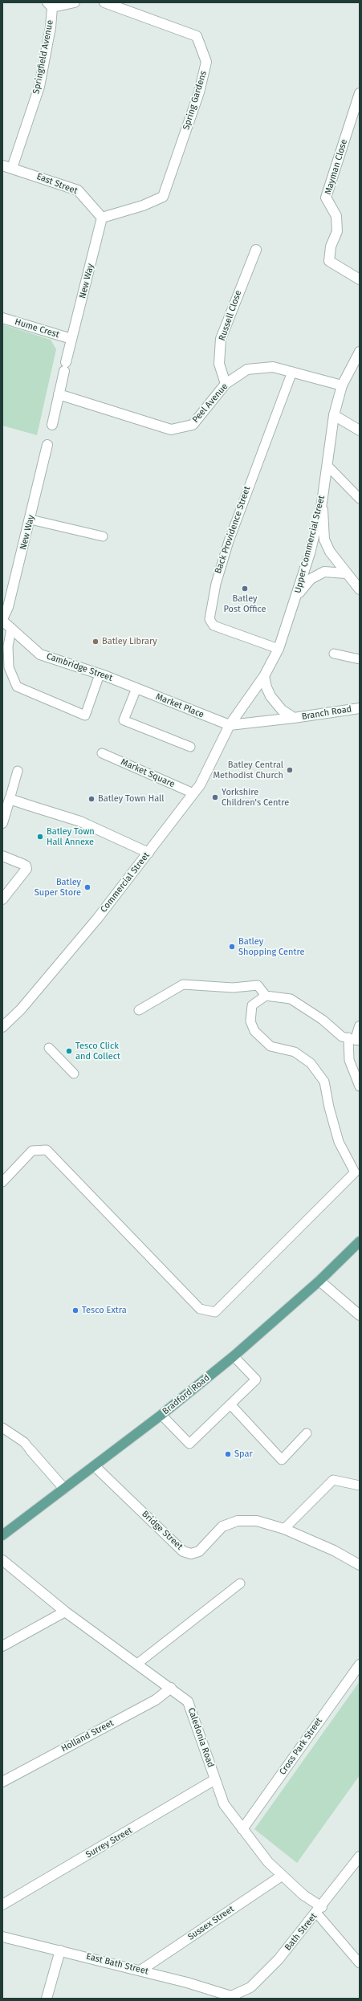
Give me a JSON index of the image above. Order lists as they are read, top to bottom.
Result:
{
  "streets": {
    "main road": ["Bradford Road"],
    "street": [
      "Springfield Avenue",
      "Spring Gardens",
      "Mayman Close",
      "East Street",
      "New Way",
      "Russell Close",
      "Hume Crest",
      "Peel Avenue",
      "Upper Commercial Street",
      "Cambridge Street",
      "Market Place",
      "Branch Road",
      "Commercial Street",
      "Bridge Street",
      "Holland Street",
      "Caledonia Road",
      "Cross Park Street",
      "Surrey Street",
      "Sussex Street",
      "Bath Street",
      "East Bath Street"
    ],
    "lane": ["Back Providence Street", "Market Square"]
  },
  "crossings": [
    ["Springfield Avenue", "East Street"],
    ["Spring Gardens", "East Street"],
    ["Spring Gardens", "New Way"],
    ["East Street", "New Way"],
    ["New Way", "Hume Crest"],
    ["New Way", "Peel Avenue"],
    ["New Way", "Cambridge Street"],
    ["Russell Close", "Peel Avenue"],
    ["Peel Avenue", "Back Providence Street"],
    ["Peel Avenue", "Upper Commercial Street"],
    ["Back Providence Street", "Upper Commercial Street"],
    ["Upper Commercial Street", "Market Place"],
    ["Upper Commercial Street", "Branch Road"],
    ["Upper Commercial Street", "Commercial Street"],
    ["Cambridge Street", "Market Place"],
    ["Market Place", "Branch Road"],
    ["Market Place", "Commercial Street"],
    ["Branch Road", "Commercial Street"],
    ["Market Square", "Commercial Street"],
    ["Bradford Road", "Bridge Street"],
    ["Holland Street", "Caledonia Road"],
    ["Caledonia Road", "Cross Park Street"],
    ["Caledonia Road", "Surrey Street"],
    ["Caledonia Road", "Sussex Street"],
    ["Caledonia Road", "Bath Street"],
    ["Sussex Street", "East Bath Street"],
    ["Bath Street", "East Bath Street"]
  ],
  "places": [
    "Batley Post Office",
    "Batley Library",
    "Batley Central Methodist Church",
    "Yorkshire Children's Centre",
    "Batley Town Hall",
    "Batley Town Hall Annexe",
    "Batley Super Store",
    "Batley Shopping Centre",
    "Tesco Click and Collect",
    "Tesco Extra",
    "Spar"
  ]
}
